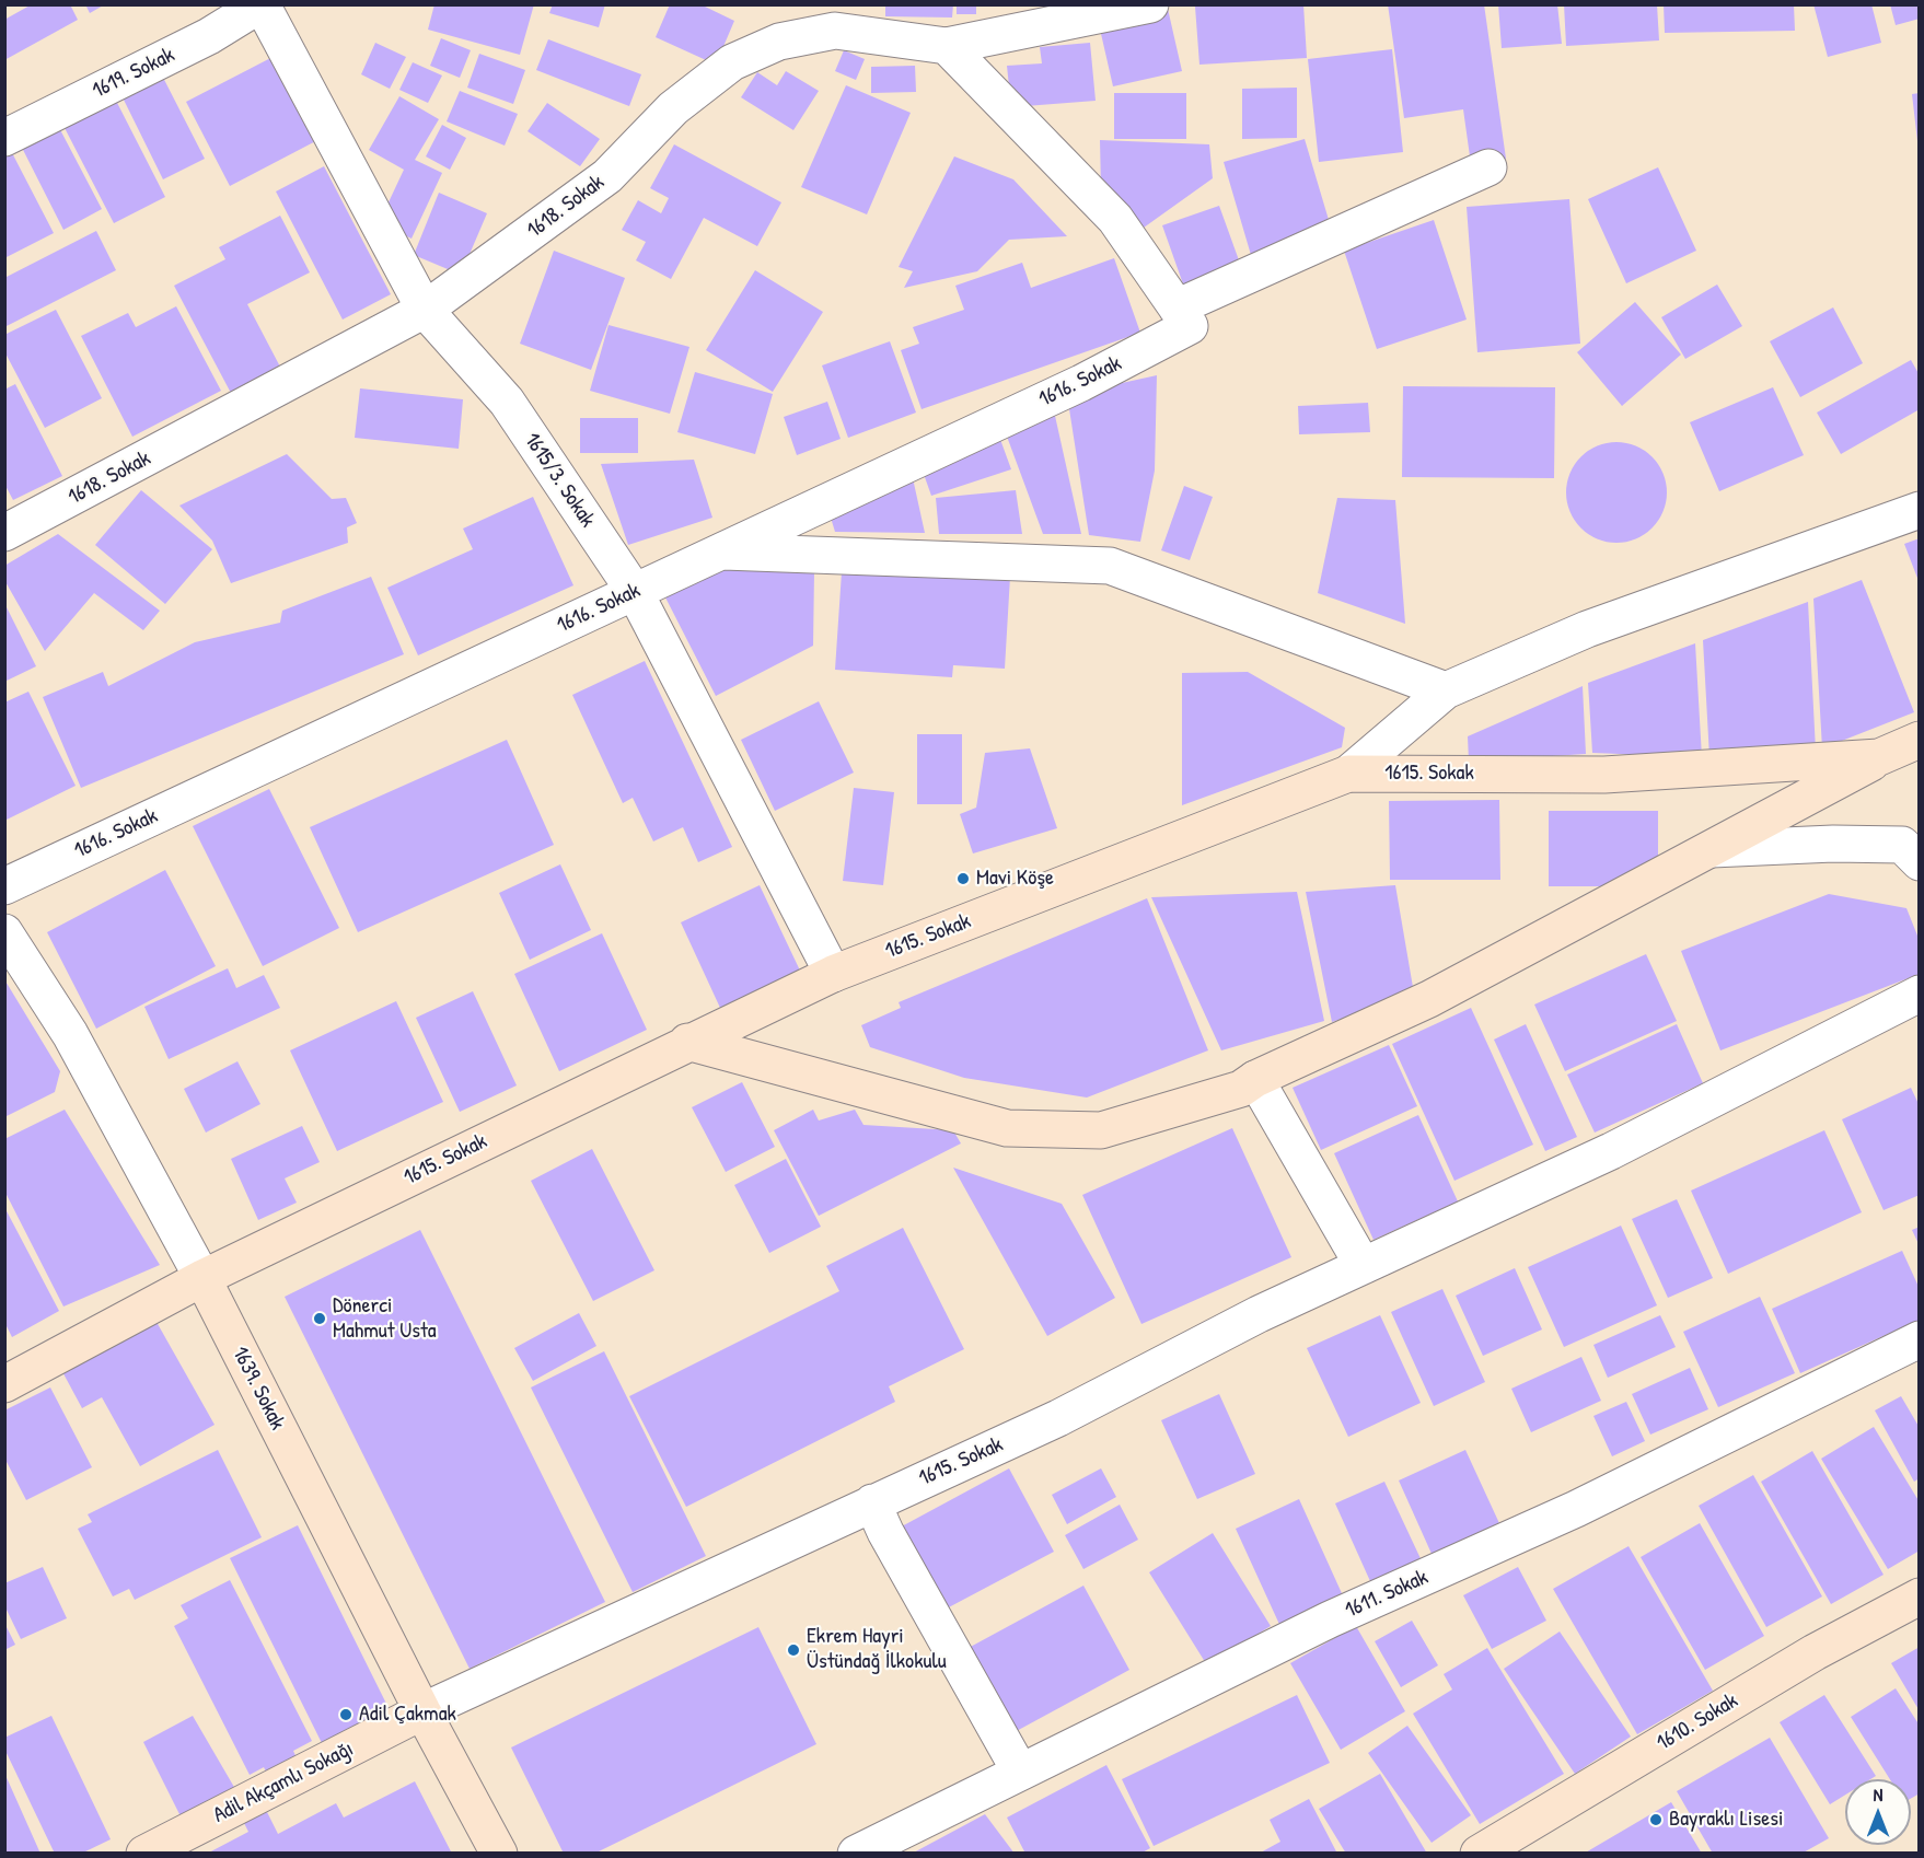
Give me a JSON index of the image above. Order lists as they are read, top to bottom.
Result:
{
  "streets": {
    "main road": [
      "1615. Sokak",
      "1639. Sokak",
      "1610. Sokak",
      "Adil Akçamlı Sokağı"
    ],
    "street": [
      "1619. Sokak",
      "1618. Sokak",
      "1616. Sokak",
      "1615/3. Sokak",
      "1611. Sokak"
    ]
  },
  "crossings": [
    ["1619. Sokak", "1615/3. Sokak"],
    ["1618. Sokak", "1615/3. Sokak"],
    ["1616. Sokak", "1615/3. Sokak"],
    ["1615/3. Sokak", "1615. Sokak"],
    ["1615. Sokak", "1639. Sokak"],
    ["1615. Sokak", "Adil Akçamlı Sokağı"],
    ["1639. Sokak", "Adil Akçamlı Sokağı"]
  ],
  "places": [
    "Mavi Köşe",
    "Dönerci Mahmut Usta",
    "Ekrem Hayri Üstündağ İlkokulu",
    "Adil Çakmak",
    "Bayraklı Lisesi"
  ],
  "north": "top"
}
